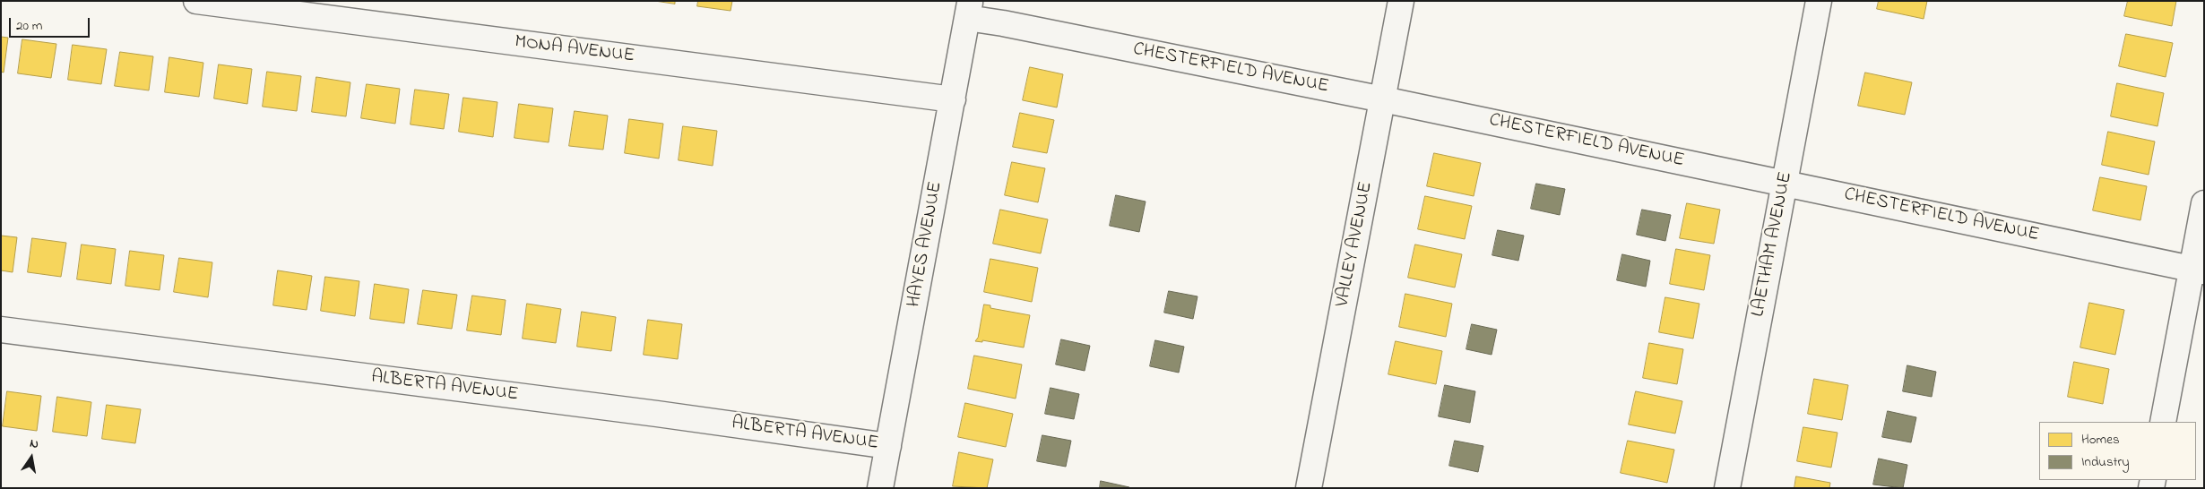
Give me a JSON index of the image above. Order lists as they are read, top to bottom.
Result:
{
  "streets": {
    "street": [
      "MONA AVENUE",
      "CHESTERFIELD AVENUE",
      "HAYES AVENUE",
      "VALLEY AVENUE",
      "LAETHAM AVENUE",
      "ALBERTA AVENUE"
    ]
  },
  "crossings": [
    ["MONA AVENUE", "HAYES AVENUE"],
    ["CHESTERFIELD AVENUE", "HAYES AVENUE"],
    ["CHESTERFIELD AVENUE", "VALLEY AVENUE"],
    ["CHESTERFIELD AVENUE", "LAETHAM AVENUE"],
    ["HAYES AVENUE", "ALBERTA AVENUE"]
  ],
  "legend": ["Homes", "Industry"],
  "scale_bar": "20 m",
  "north": "top"
}
